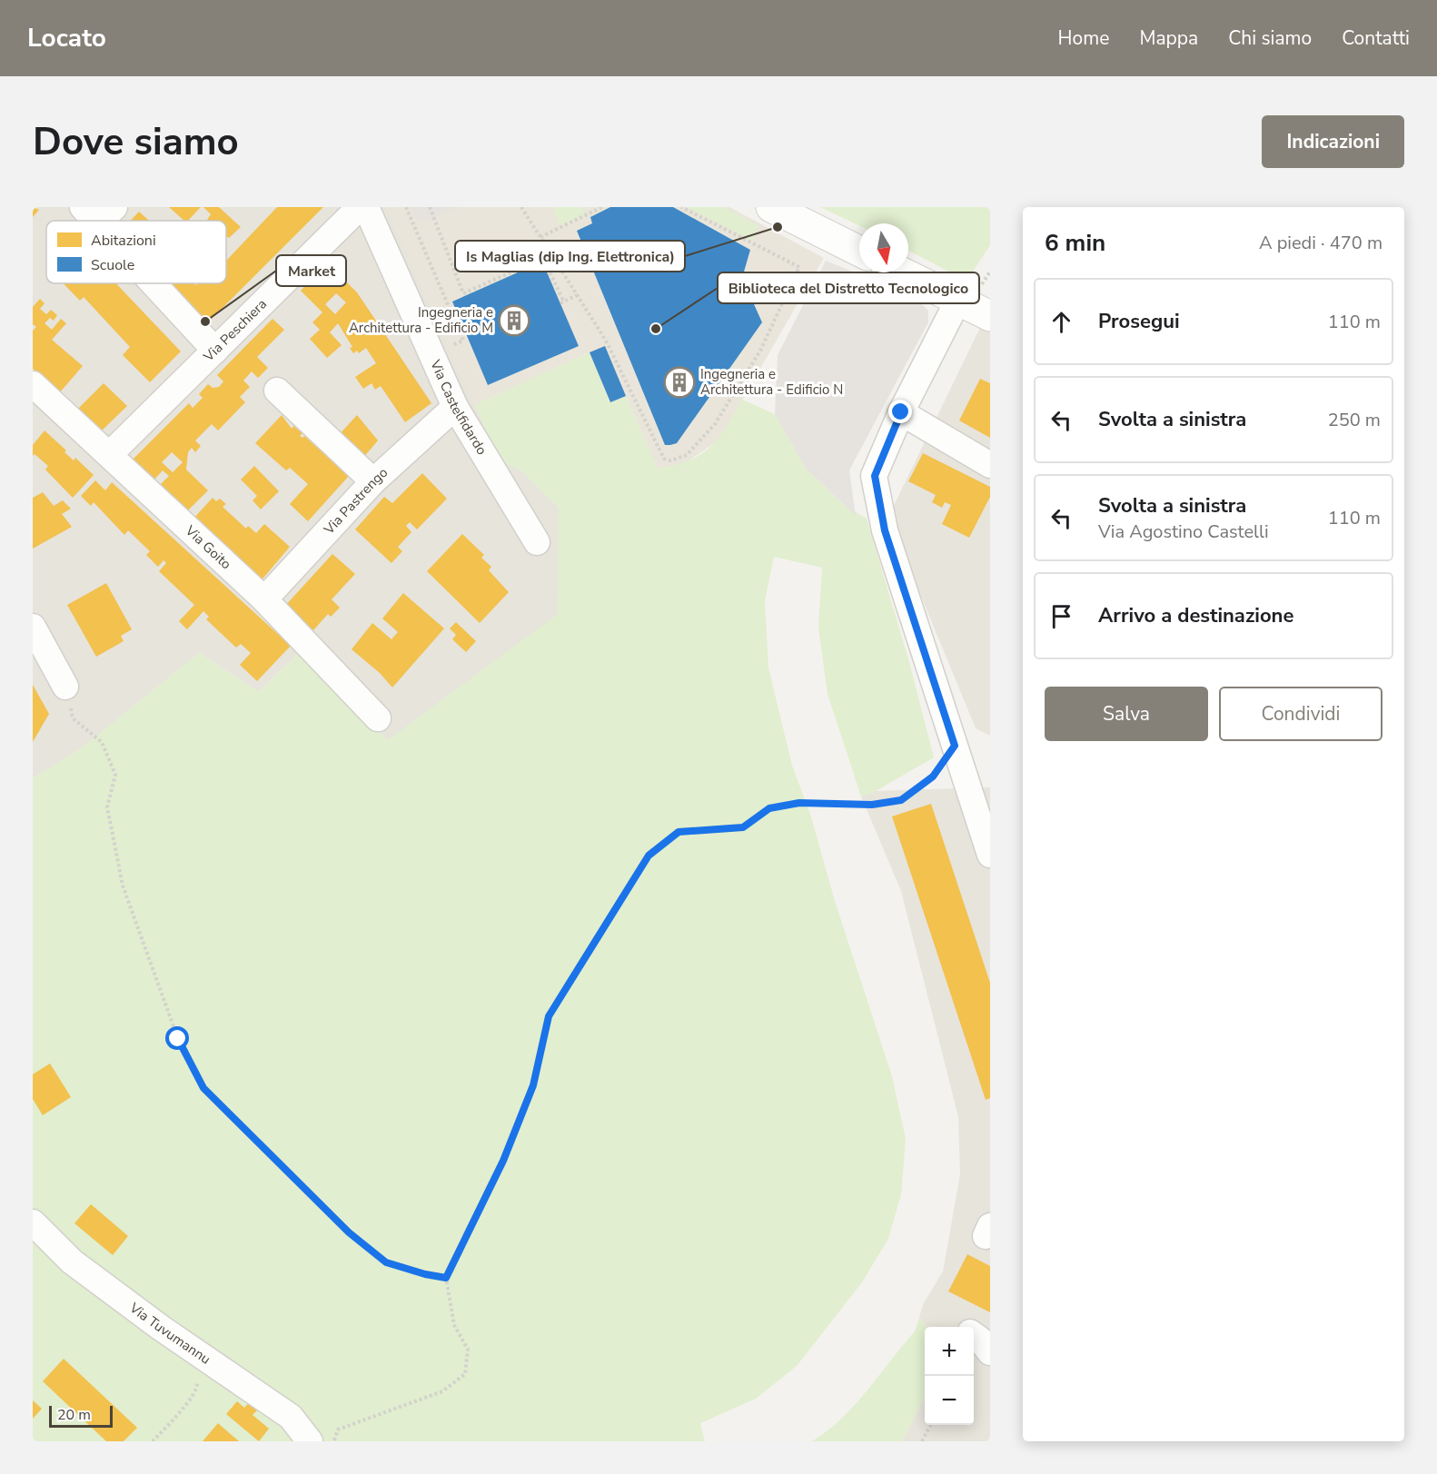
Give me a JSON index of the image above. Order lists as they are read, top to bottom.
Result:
{
  "streets": {
    "street": [
      "Via Peschiera",
      "Via Castelfidardo",
      "Via Pastrengo",
      "Via Goito",
      "Via Tuvumannu"
    ]
  },
  "crossings": [
    ["Via Peschiera", "Via Goito"],
    ["Via Castelfidardo", "Via Pastrengo"],
    ["Via Pastrengo", "Via Goito"]
  ],
  "places": {
    "other": ["Is Maglias (dip Ing. Elettronica)", "Market", "Biblioteca del Distretto Tecnologico"],
    "building": ["Ingegneria e Architettura - Edificio M", "Ingegneria e Architettura - Edificio N"]
  },
  "legend": ["Abitazioni", "Scuole"],
  "scale_bar": "20 m",
  "north": "bottom",
  "page": {
    "header": "Locato",
    "nav": [
      "Home",
      "Mappa",
      "Chi siamo",
      "Contatti"
    ],
    "buttons": [
      "Indicazioni",
      ["Salva", "Condividi"]
    ],
    "title": "Dove siamo",
    "heading": ["6 min", "A piedi · 470 m"],
    "list": [
      ["Prosegui", "110 m"],
      ["Svolta a sinistra", "250 m"],
      ["Svolta a sinistra", "Via Agostino Castelli", "110 m"],
      "Arrivo a destinazione"
    ],
    "map_buttons": ["+", "−"],
    "scale": "20 m"
  }
}
